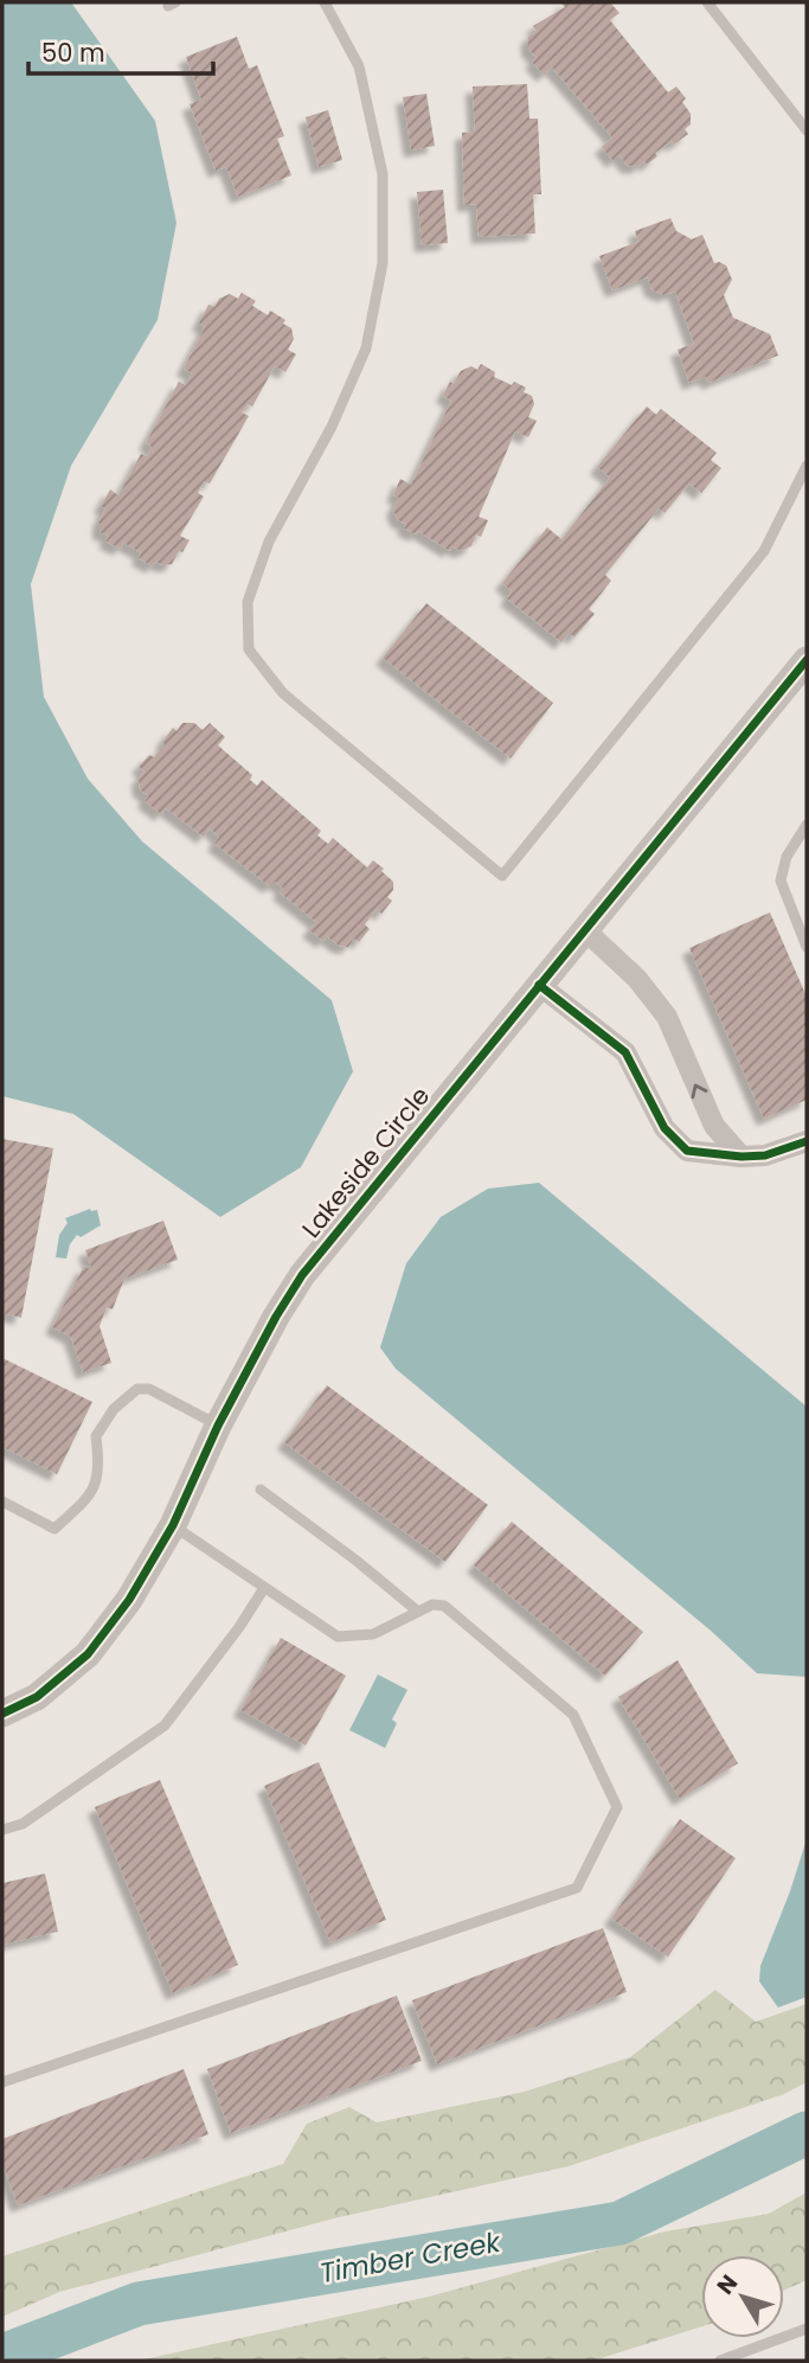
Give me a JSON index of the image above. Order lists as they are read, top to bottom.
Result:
{
  "streets": {
    "street": ["Lakeside Circle"]
  },
  "water": ["Timber Creek"],
  "scale_bar": "50 m",
  "north": "top left"
}
